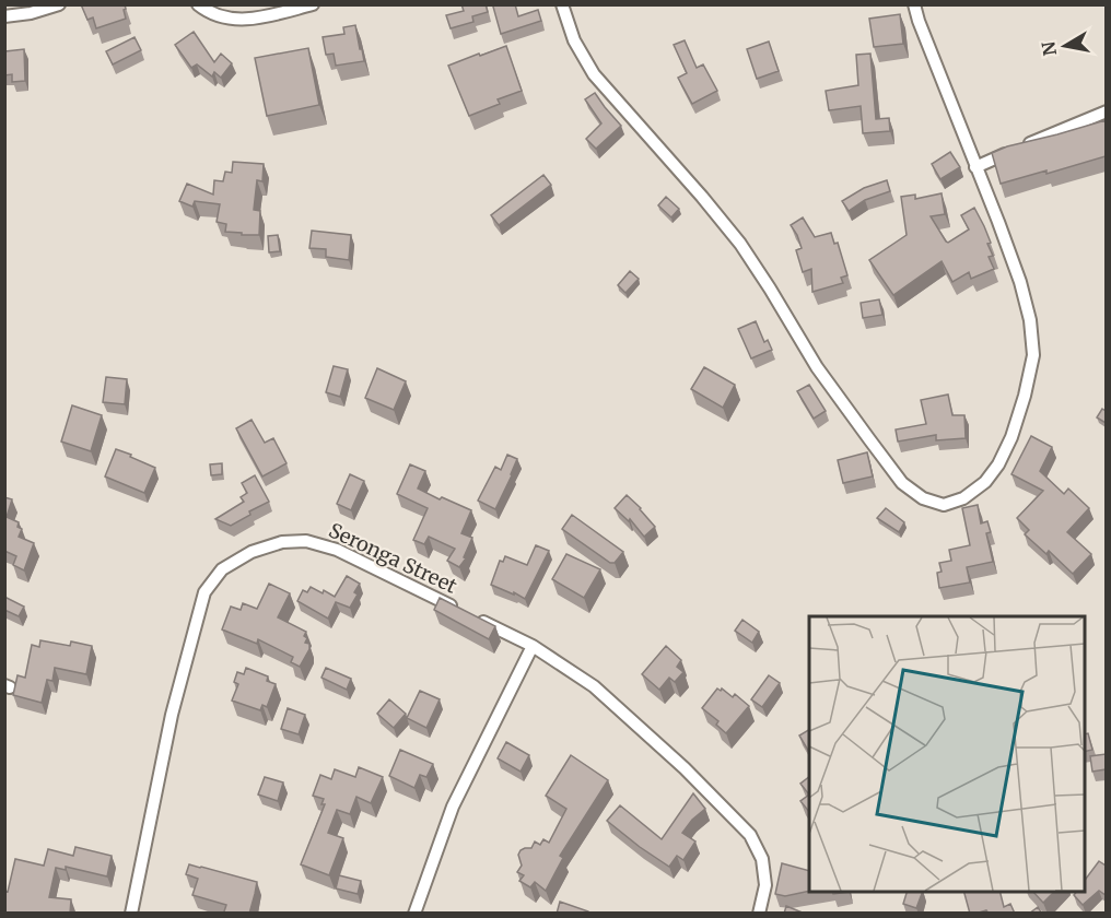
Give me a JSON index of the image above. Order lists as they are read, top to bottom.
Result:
{
  "streets": {
    "street": ["Seronga Street"]
  },
  "north": "left"
}
